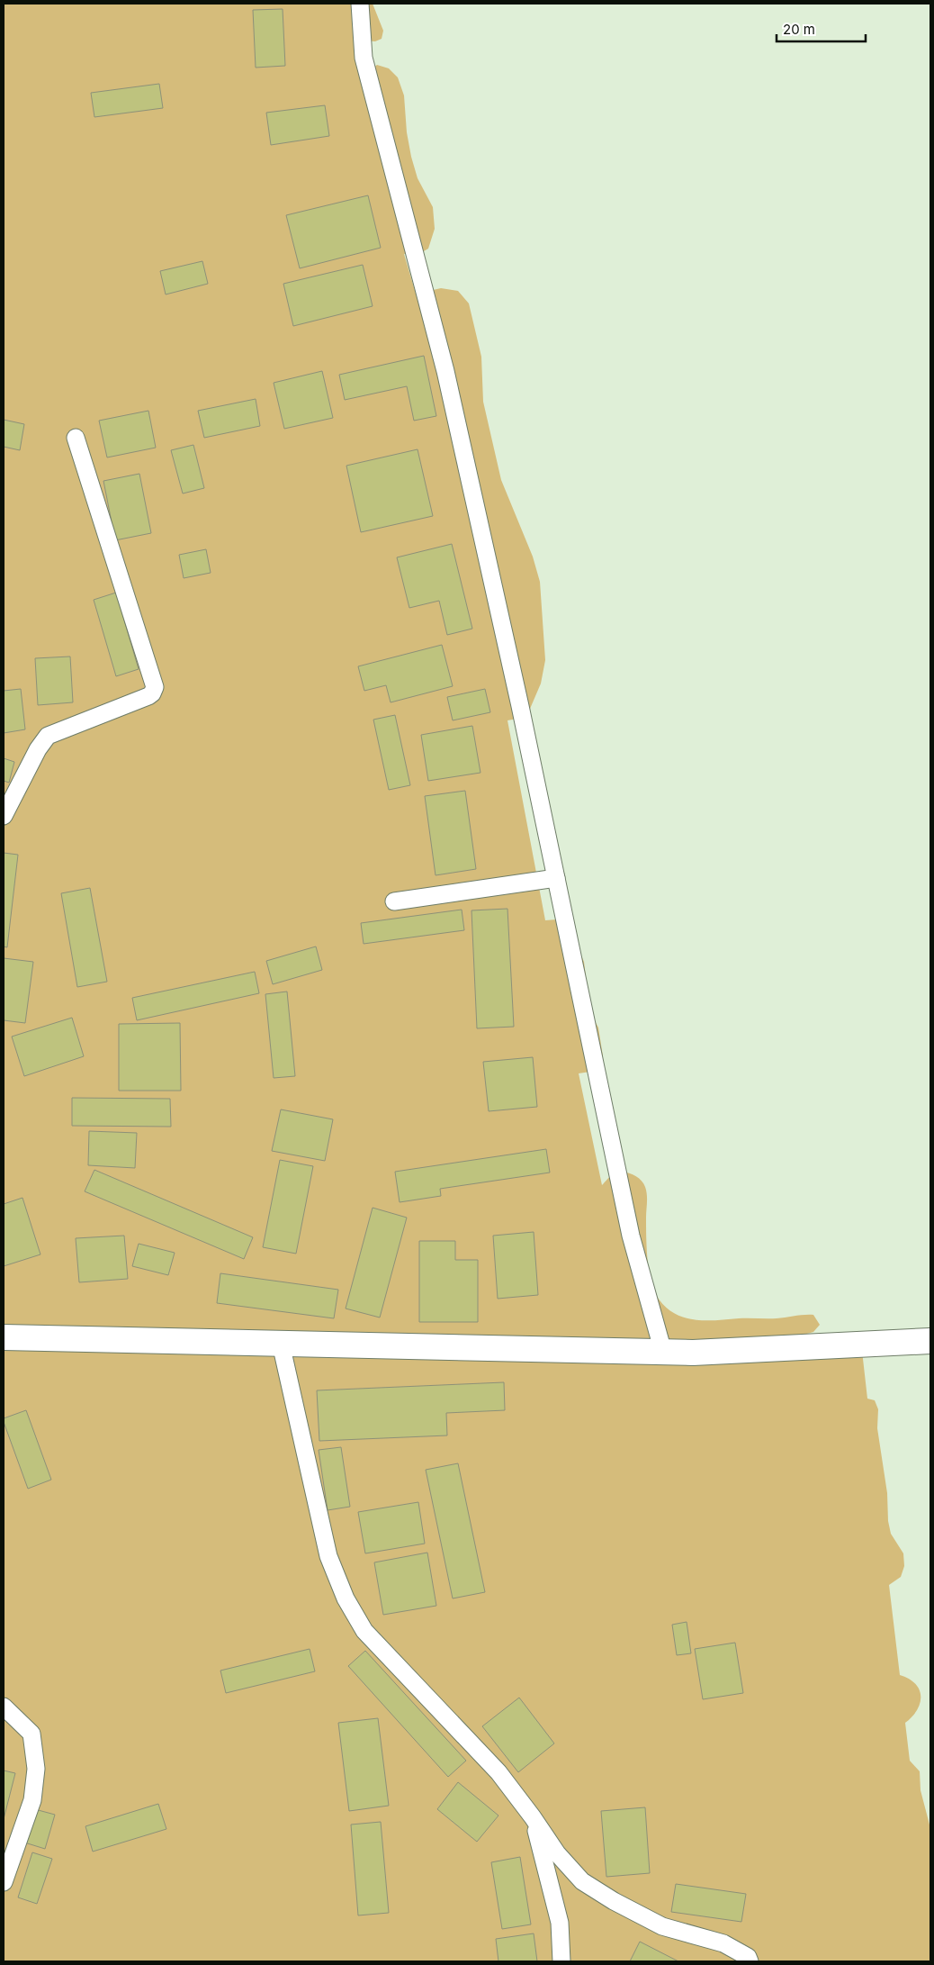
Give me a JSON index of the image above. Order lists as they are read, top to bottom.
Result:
{
  "scale_bar": "20 m"
}
